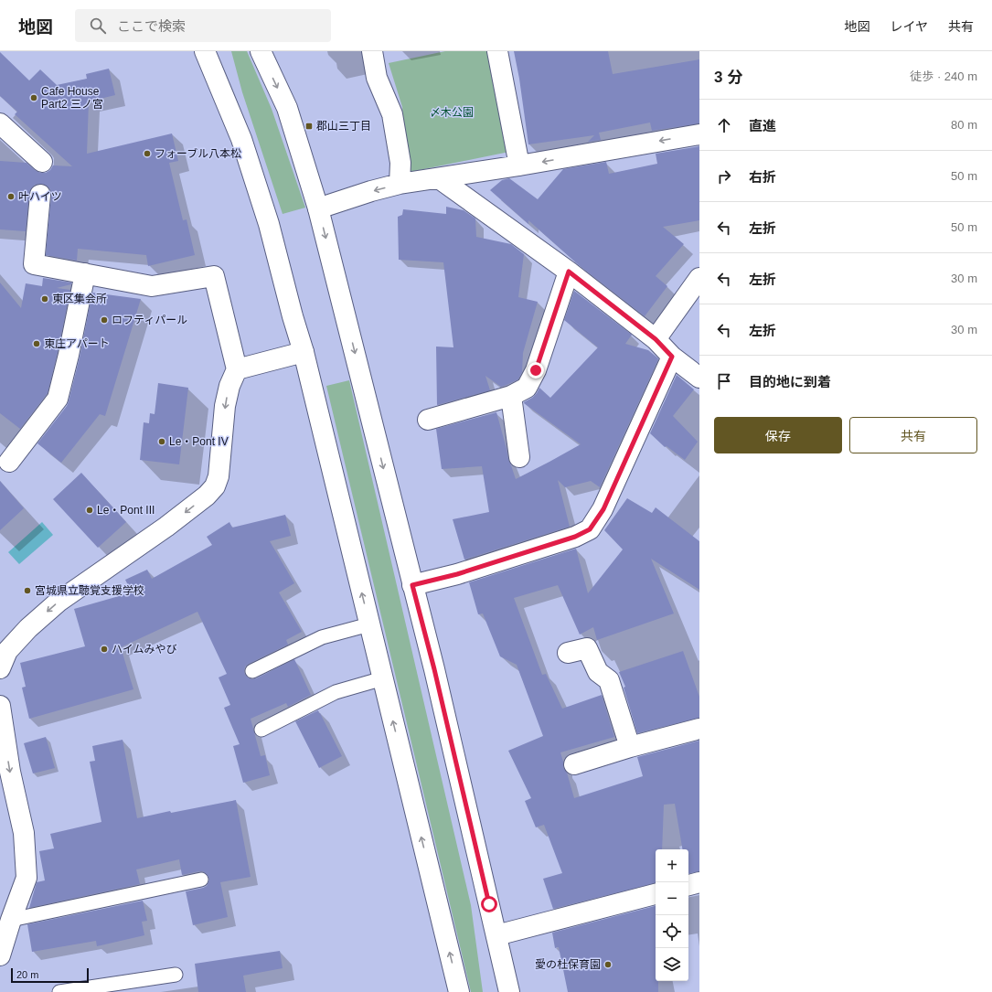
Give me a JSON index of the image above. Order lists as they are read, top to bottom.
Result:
{
  "parks": ["〆木公園"],
  "places": {
    "other": [
      "Cafe House Part2 三ノ宮",
      "フォーブル八本松",
      "叶ハイツ",
      "東区集会所",
      "ロフティパール",
      "東庄アパート",
      "Le・Pont IV",
      "Le・Pont III",
      "宮城県立聴覚支援学校",
      "ハイムみやび",
      "愛の杜保育園"
    ],
    "transit": ["郡山三丁目"]
  },
  "scale_bar": "20 m",
  "page": {
    "header": "地図",
    "search": "ここで検索",
    "nav": ["地図", "レイヤ", "共有"],
    "heading": ["3 分", "徒歩 · 240 m"],
    "list": [
      ["直進", "80 m"],
      ["右折", "50 m"],
      ["左折", "50 m"],
      ["左折", "30 m"],
      ["左折", "30 m"],
      "目的地に到着"
    ],
    "buttons": ["保存", "共有"],
    "map_buttons": ["+", "−"],
    "scale": "20 m"
  }
}
